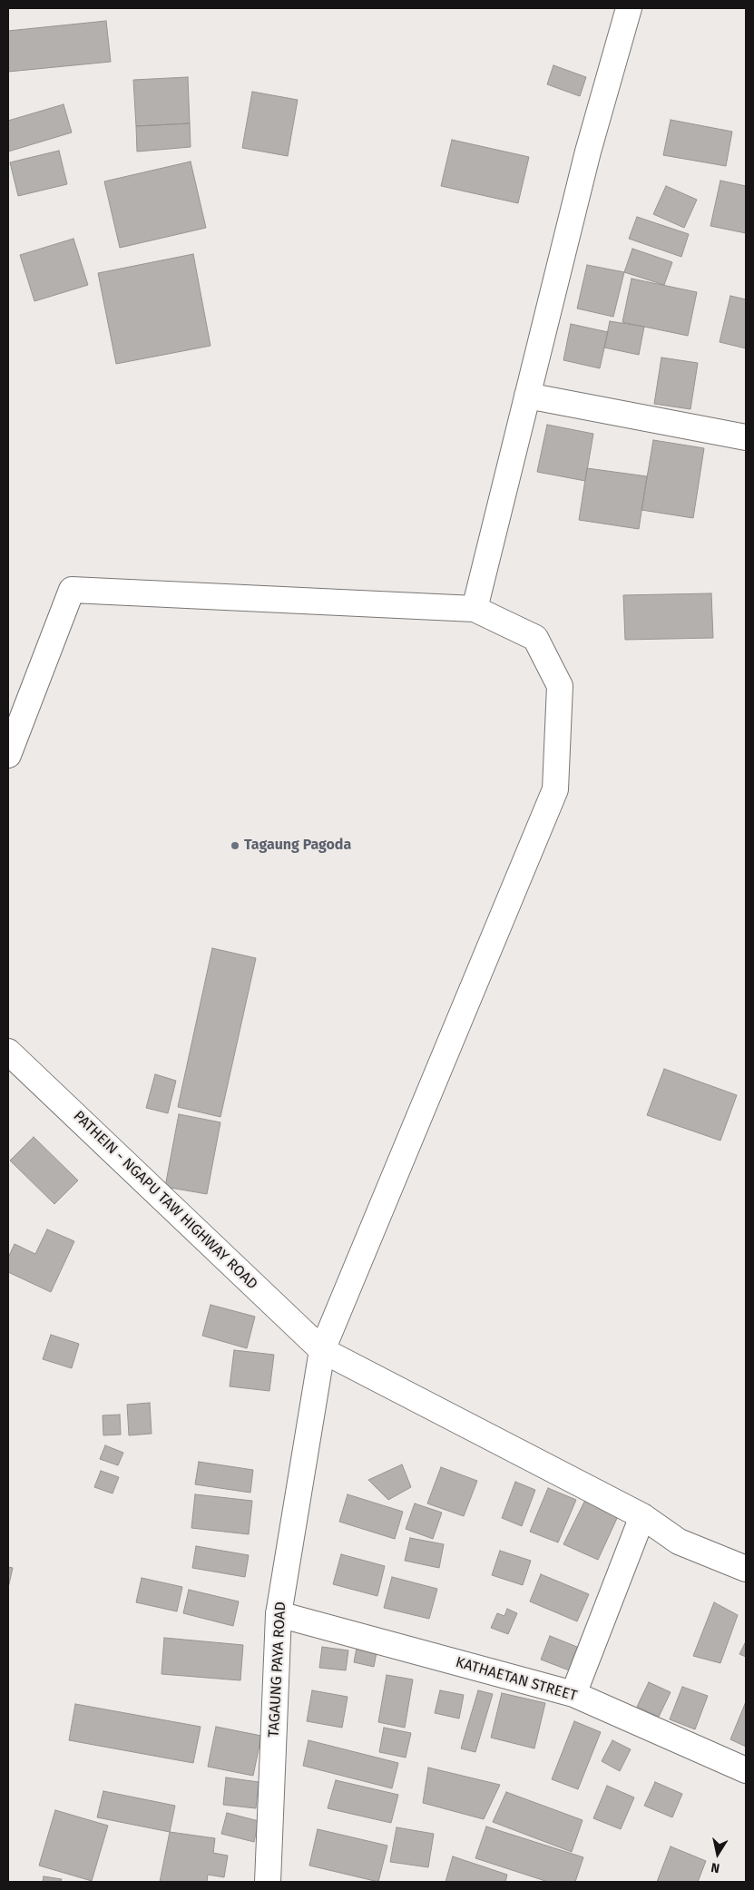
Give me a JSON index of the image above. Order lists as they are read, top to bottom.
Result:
{
  "streets": {
    "street": ["PATHEIN - NGAPU TAW HIGHWAY ROAD", "TAGAUNG PAYA ROAD", "KATHAETAN STREET"]
  },
  "crossings": [
    ["PATHEIN - NGAPU TAW HIGHWAY ROAD", "TAGAUNG PAYA ROAD"],
    ["TAGAUNG PAYA ROAD", "KATHAETAN STREET"]
  ],
  "places": ["Tagaung Pagoda"],
  "north": "bottom"
}
